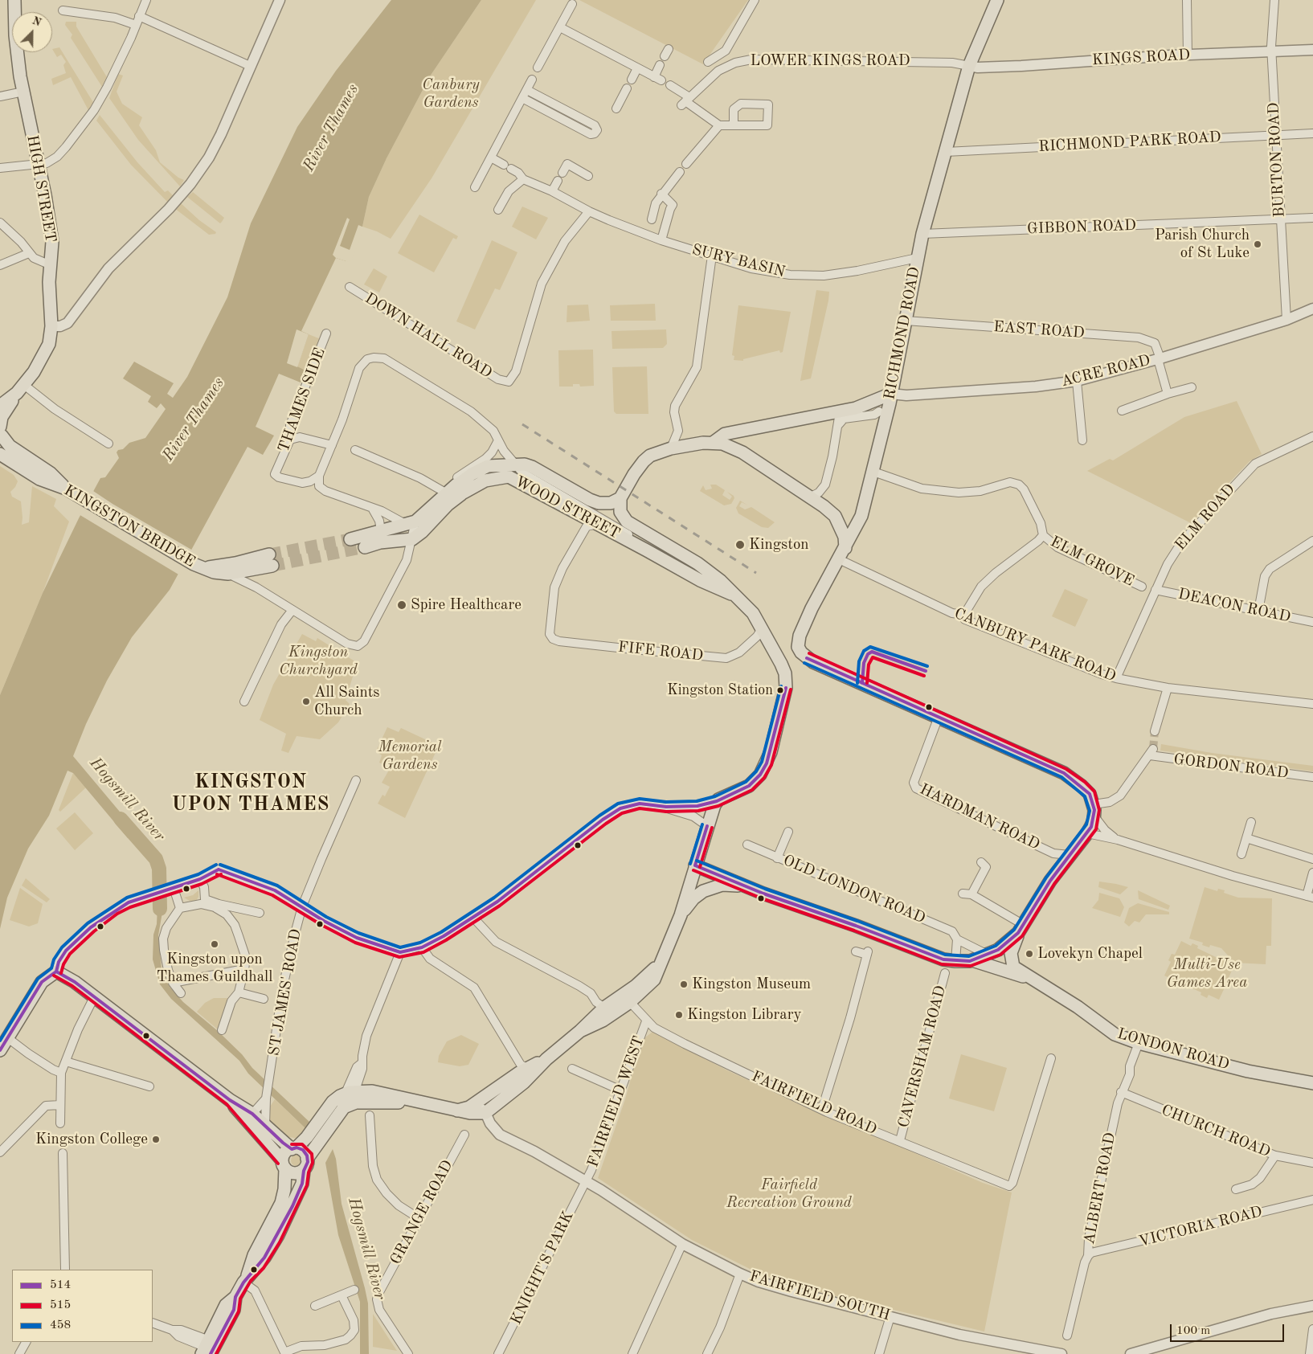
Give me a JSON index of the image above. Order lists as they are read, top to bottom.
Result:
{
  "streets": {
    "main road": [
      "HIGH STREET",
      "RICHMOND ROAD",
      "WOOD STREET",
      "KINGSTON BRIDGE",
      "LONDON ROAD"
    ],
    "street": [
      "KINGS ROAD",
      "LOWER KINGS ROAD",
      "RICHMOND PARK ROAD",
      "BURTON ROAD",
      "GIBBON ROAD",
      "SURY BASIN",
      "EAST ROAD",
      "DOWN HALL ROAD",
      "ACRE ROAD",
      "THAMES SIDE",
      "ELM ROAD",
      "ELM GROVE",
      "DEACON ROAD",
      "CANBURY PARK ROAD",
      "FIFE ROAD",
      "GORDON ROAD",
      "HARDMAN ROAD",
      "OLD LONDON ROAD",
      "ST JAMES' ROAD",
      "CAVERSHAM ROAD",
      "FAIRFIELD WEST",
      "FAIRFIELD ROAD",
      "CHURCH ROAD",
      "ALBERT ROAD",
      "GRANGE ROAD",
      "VICTORIA ROAD",
      "KNIGHT'S PARK",
      "FAIRFIELD SOUTH"
    ]
  },
  "crossings": [
    ["KINGS ROAD", "LOWER KINGS ROAD"],
    ["KINGS ROAD", "BURTON ROAD"],
    ["KINGS ROAD", "RICHMOND ROAD"],
    ["LOWER KINGS ROAD", "RICHMOND ROAD"],
    ["RICHMOND PARK ROAD", "BURTON ROAD"],
    ["RICHMOND PARK ROAD", "RICHMOND ROAD"],
    ["BURTON ROAD", "GIBBON ROAD"],
    ["BURTON ROAD", "ACRE ROAD"],
    ["GIBBON ROAD", "RICHMOND ROAD"],
    ["SURY BASIN", "RICHMOND ROAD"],
    ["SURY BASIN", "DOWN HALL ROAD"],
    ["EAST ROAD", "RICHMOND ROAD"],
    ["EAST ROAD", "ACRE ROAD"],
    ["RICHMOND ROAD", "ACRE ROAD"],
    ["RICHMOND ROAD", "CANBURY PARK ROAD"],
    ["RICHMOND ROAD", "HARDMAN ROAD"],
    ["THAMES SIDE", "WOOD STREET"],
    ["WOOD STREET", "FIFE ROAD"],
    ["ELM ROAD", "DEACON ROAD"],
    ["ELM ROAD", "CANBURY PARK ROAD"],
    ["LONDON ROAD", "ALBERT ROAD"],
    ["CAVERSHAM ROAD", "FAIRFIELD ROAD"],
    ["FAIRFIELD WEST", "FAIRFIELD ROAD"],
    ["FAIRFIELD WEST", "KNIGHT'S PARK"],
    ["FAIRFIELD WEST", "FAIRFIELD SOUTH"],
    ["CHURCH ROAD", "ALBERT ROAD"],
    ["ALBERT ROAD", "VICTORIA ROAD"],
    ["KNIGHT'S PARK", "FAIRFIELD SOUTH"]
  ],
  "districts": ["KINGSTON UPON THAMES"],
  "water": ["River Thames", "Hogsmill River"],
  "parks": [
    "Canbury Gardens",
    "Kingston Churchyard",
    "Memorial Gardens",
    "Multi-Use Games Area",
    "Fairfield Recreation Ground"
  ],
  "places": [
    "Parish Church of St Luke",
    "Kingston",
    "Spire Healthcare",
    "Kingston Station",
    "All Saints Church",
    "Kingston upon Thames Guildhall",
    "Lovekyn Chapel",
    "Kingston Museum",
    "Kingston Library",
    "Kingston College"
  ],
  "lines": ["transit line 458", "transit line 514", "transit line 515"],
  "legend": ["514", "515", "458"],
  "scale_bar": "100 m",
  "north": "top right"
}
